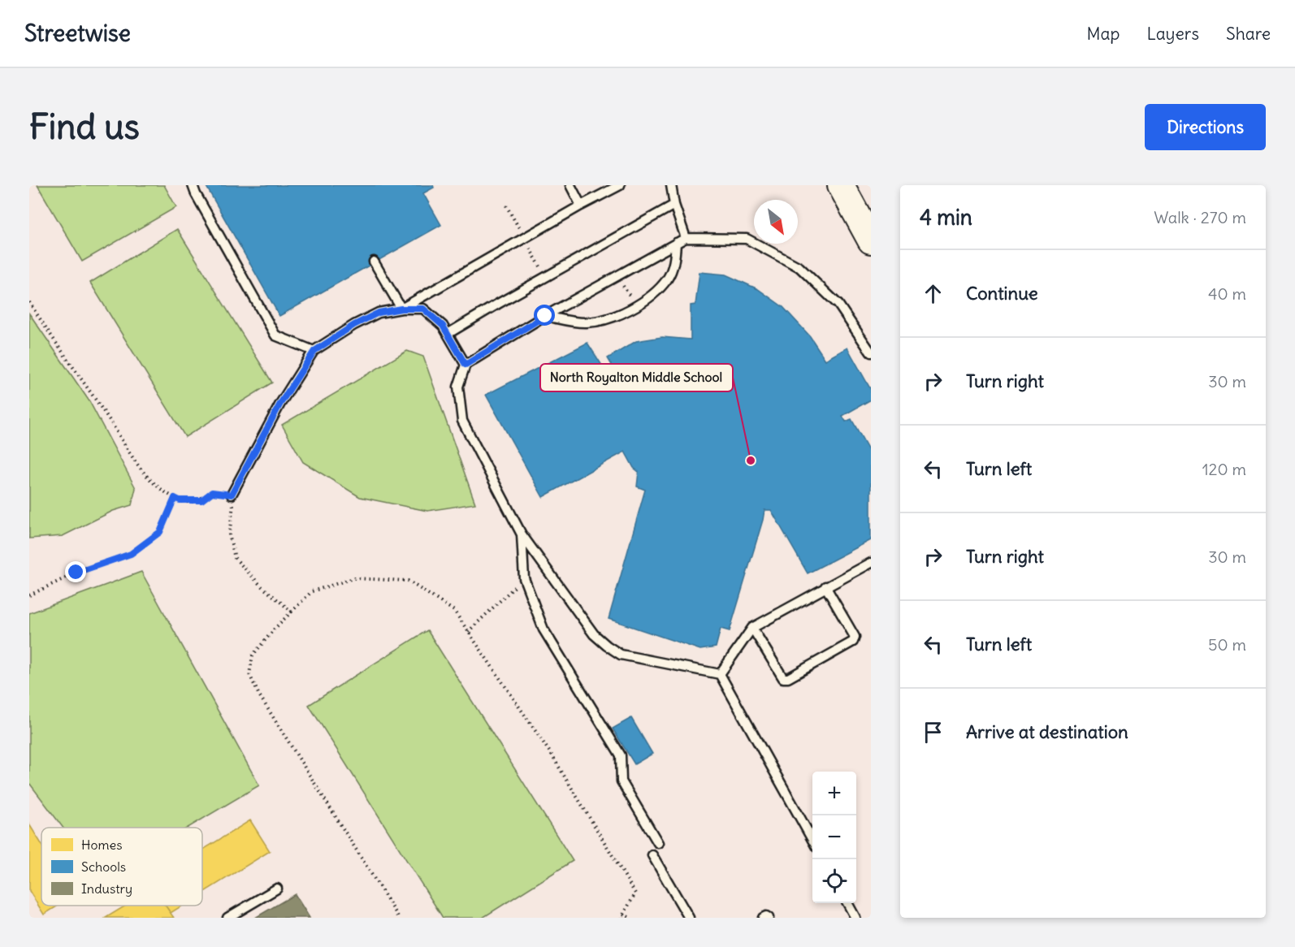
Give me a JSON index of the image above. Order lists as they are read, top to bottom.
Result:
{
  "places": ["North Royalton Middle School"],
  "legend": ["Homes", "Schools", "Industry"],
  "north": "bottom right",
  "page": {
    "header": "Streetwise",
    "nav": ["Map", "Layers", "Share"],
    "buttons": "Directions",
    "title": "Find us",
    "heading": ["4 min", "Walk · 270 m"],
    "list": [
      ["Continue", "40 m"],
      ["Turn right", "30 m"],
      ["Turn left", "120 m"],
      ["Turn right", "30 m"],
      ["Turn left", "50 m"],
      "Arrive at destination"
    ],
    "map_buttons": ["+", "−"]
  }
}
